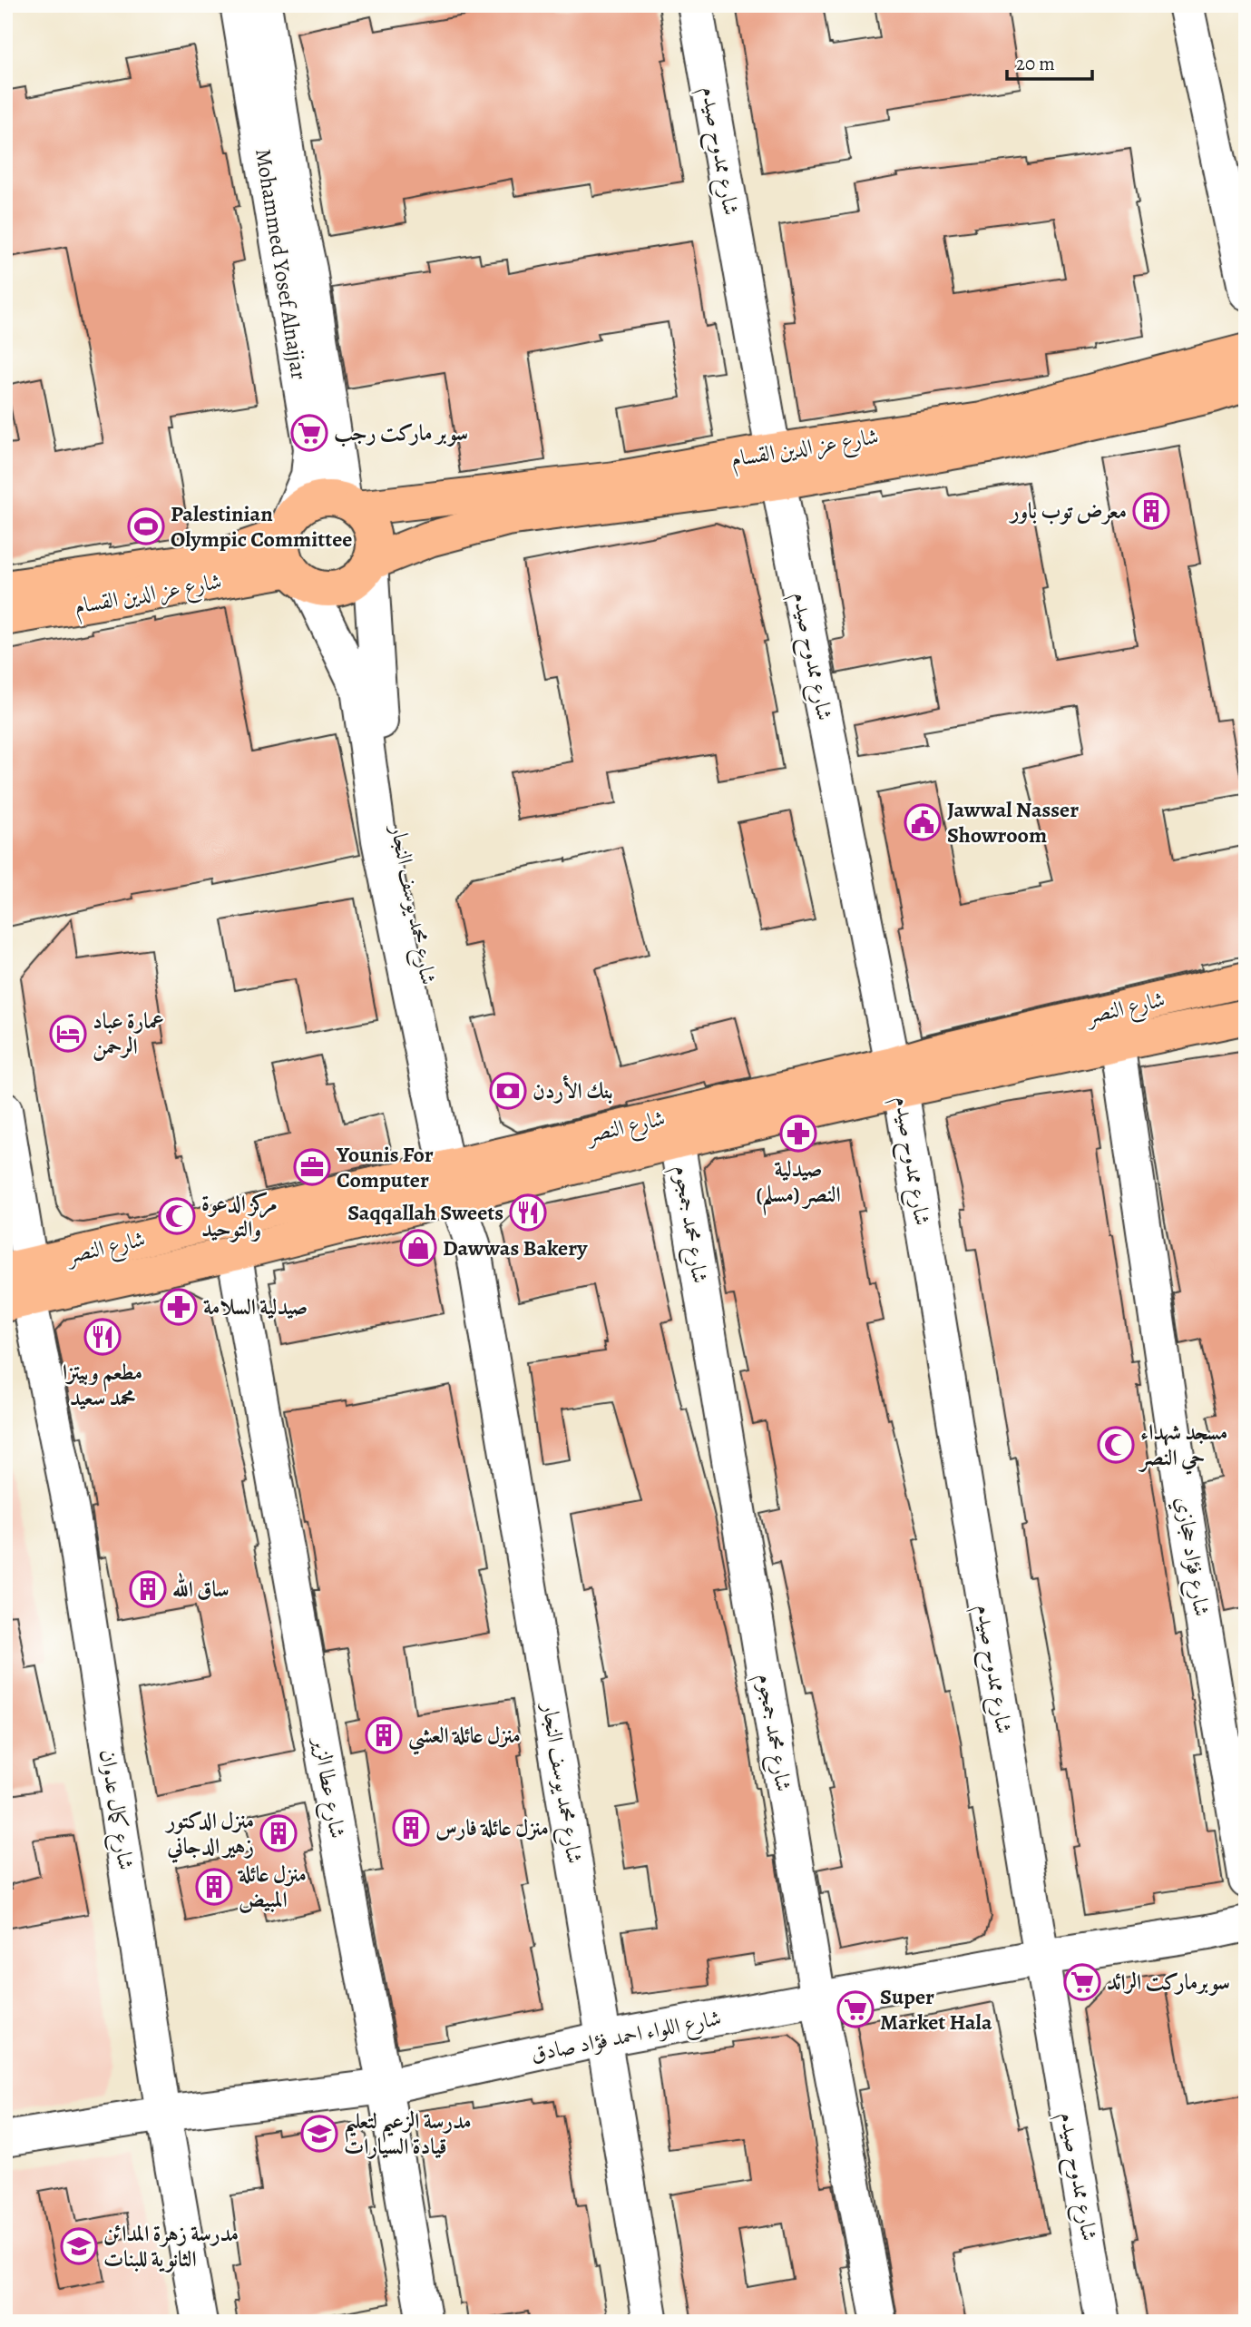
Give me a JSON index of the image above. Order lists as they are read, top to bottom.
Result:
{
  "streets": {
    "main road": ["شارع عز الدين القسام", "شارع النصر"],
    "street": [
      "شارع ممدوح صيدم",
      "Mohammed Yosef Alnajjar",
      "شارع محمد يوسف النجار",
      "شارع محمد جمجوم",
      "شارع فؤاد حجازي",
      "شارع عطا الزير",
      "شارع كمال عدوان",
      "شارع اللواء احمد فؤاد صادق"
    ]
  },
  "crossings": [
    ["شارع ممدوح صيدم", "شارع عز الدين القسام"],
    ["شارع ممدوح صيدم", "شارع النصر"],
    ["شارع ممدوح صيدم", "شارع اللواء احمد فؤاد صادق"],
    ["Mohammed Yosef Alnajjar", "شارع عز الدين القسام"],
    ["Mohammed Yosef Alnajjar", "شارع محمد يوسف النجار"],
    ["شارع عز الدين القسام", "شارع محمد يوسف النجار"],
    ["شارع محمد يوسف النجار", "شارع النصر"],
    ["شارع محمد يوسف النجار", "شارع اللواء احمد فؤاد صادق"],
    ["شارع النصر", "شارع محمد جمجوم"],
    ["شارع النصر", "شارع فؤاد حجازي"],
    ["شارع النصر", "شارع عطا الزير"],
    ["شارع النصر", "شارع كمال عدوان"],
    ["شارع محمد جمجوم", "شارع اللواء احمد فؤاد صادق"],
    ["شارع عطا الزير", "شارع اللواء احمد فؤاد صادق"],
    ["شارع كمال عدوان", "شارع اللواء احمد فؤاد صادق"]
  ],
  "places": {
    "supermarket": ["سوبر ماركت رجب", "سوبرماركت الرائد", "Super Market Hala"],
    "building": [
      "معرض توب باور",
      "ساق الله",
      "منزل عائلة العشي",
      "منزل عائلة فارس",
      "منزل الدكتور زهير الدجاني",
      "منزل عائلة المبيض"
    ],
    "sports": ["Palestinian Olympic Committee"],
    "public building": ["Jawwal Nasser Showroom"],
    "hotel": ["عمارة عباد الرحمن"],
    "bank": ["بنك الأردن"],
    "pharmacy": ["صيدلية النصر (مسلم)", "صيدلية السلامة"],
    "office": ["Younis For Computer"],
    "restaurant": ["Saqqallah Sweets", "مطعم وبيتزا محمد سعيد"],
    "mosque": ["مركز الدعوة والتوحيد", "مسجد شهداء حي النصر"],
    "shop": ["Dawwas Bakery"],
    "school or university": ["مدرسة الزعيم لتعليم قيادة السيارات", "مدرسة زهرة المدائن الثانوية للبنات"]
  },
  "scale_bar": "20 m"
}
